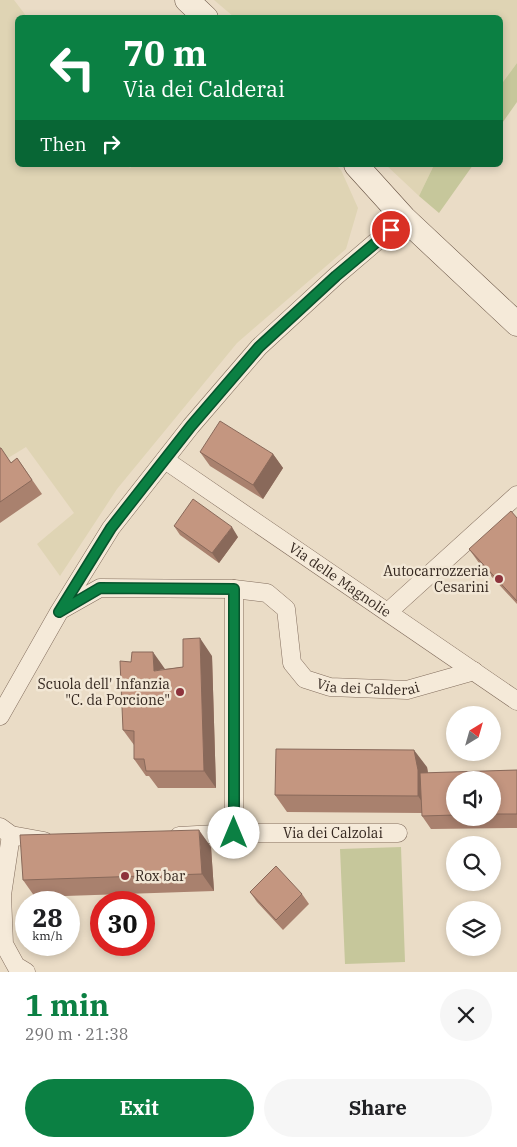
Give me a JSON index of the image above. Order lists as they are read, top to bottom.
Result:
{
  "streets": {
    "street": ["Via delle Magnolie", "Via dei Calderai", "Via dei Calzolai"]
  },
  "crossings": [
    ["Via delle Magnolie", "Via dei Calderai"]
  ],
  "places": ["Autocarrozzeria Cesarini", "Scuola dell' Infanzia \"C. da Porcione\"", "Rox bar"],
  "north": "top right",
  "page": {
    "turn": ["70 m", "Via dei Calderai"],
    "then": "Then",
    "speed": "28 km/h",
    "limit": "30",
    "heading": ["1 min", "290 m · 21:38"],
    "buttons": ["Exit", "Share"]
  }
}
